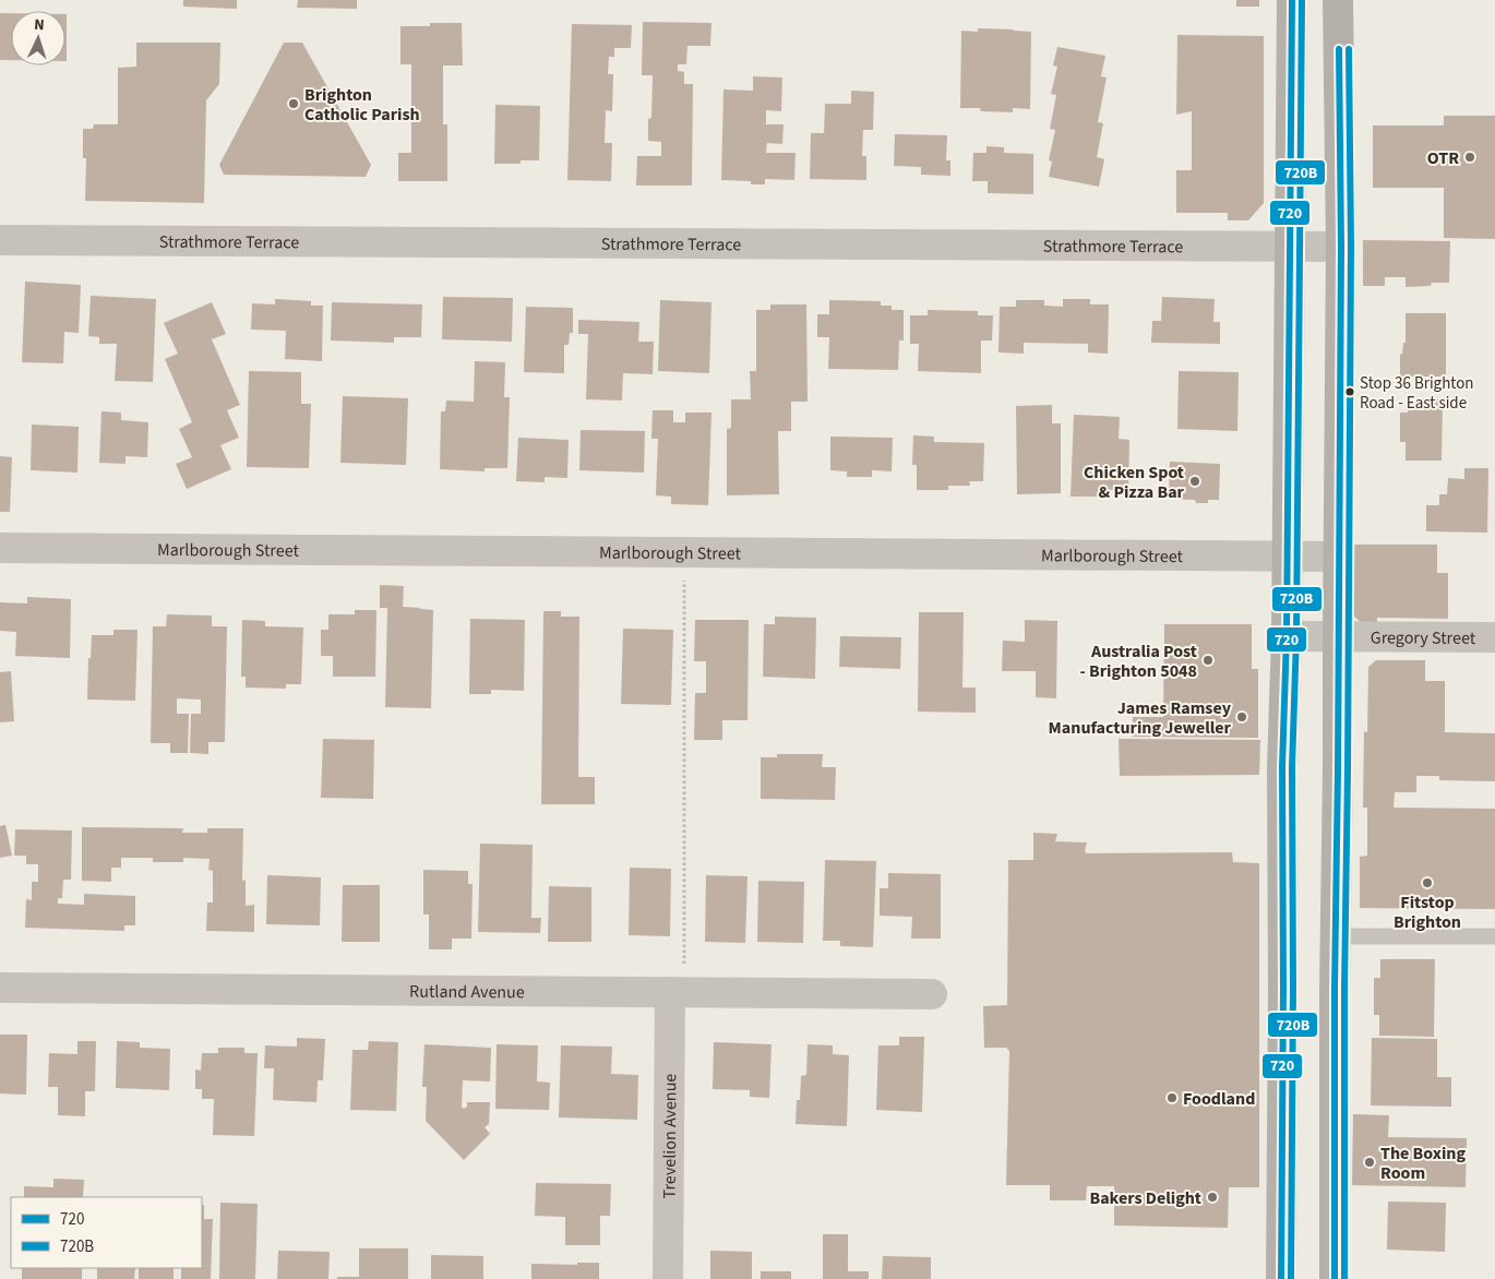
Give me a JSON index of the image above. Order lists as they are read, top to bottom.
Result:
{
  "streets": {
    "street": [
      "Strathmore Terrace",
      "Marlborough Street",
      "Gregory Street",
      "Rutland Avenue",
      "Trevelion Avenue"
    ]
  },
  "crossings": [
    ["Rutland Avenue", "Trevelion Avenue"]
  ],
  "places": [
    "Brighton Catholic Parish",
    "OTR",
    "Stop 36 Brighton Road - East side",
    "Chicken Spot & Pizza Bar",
    "Australia Post - Brighton 5048",
    "James Ramsey Manufacturing Jeweller",
    "Fitstop Brighton",
    "Foodland",
    "The Boxing Room",
    "Bakers Delight"
  ],
  "lines": ["transit line 720", "transit line 720B"],
  "legend": ["720", "720B"],
  "north": "top"
}
